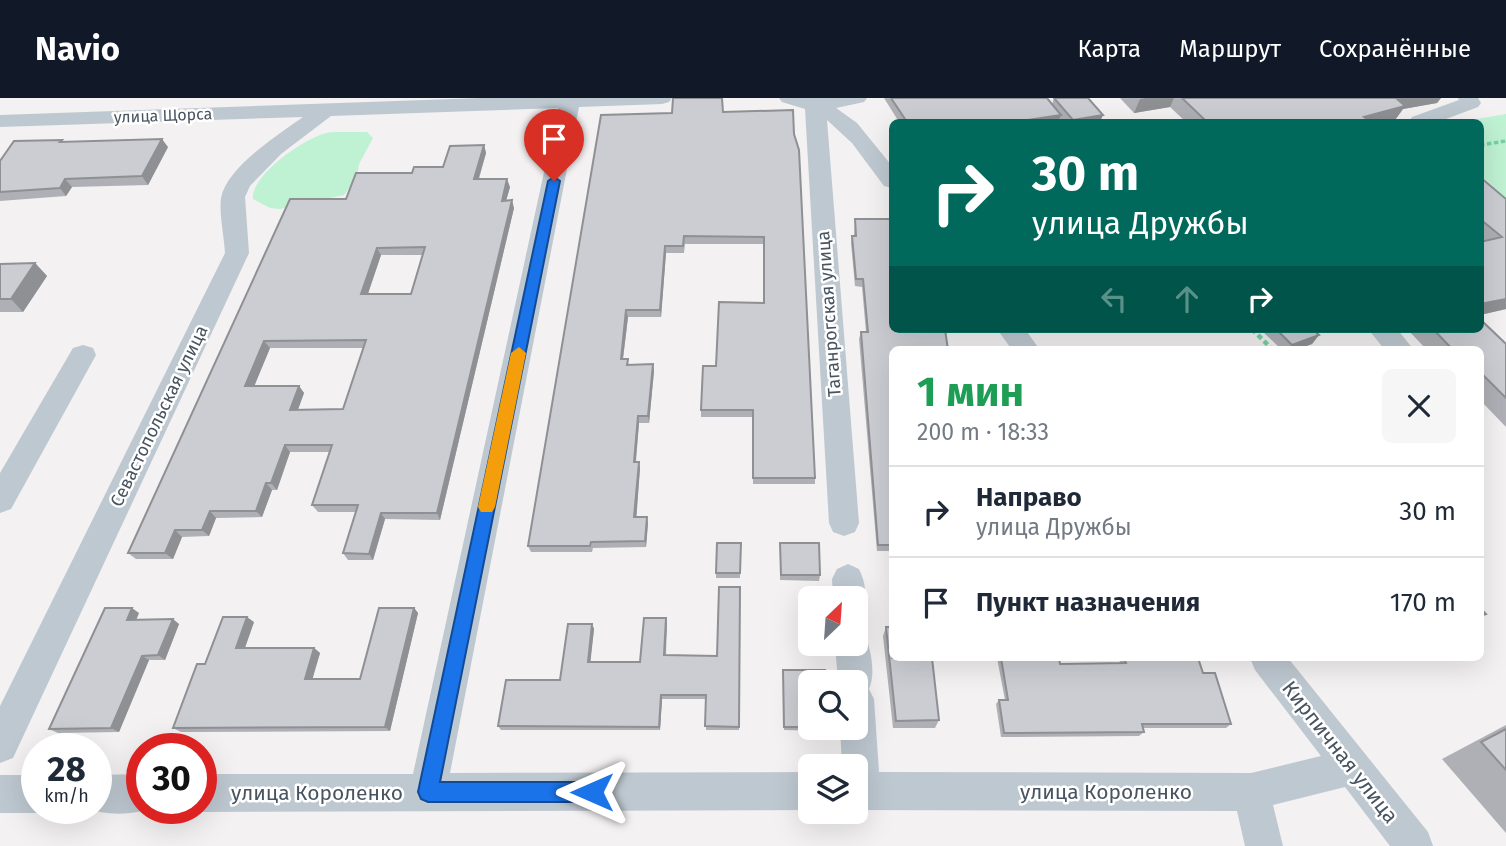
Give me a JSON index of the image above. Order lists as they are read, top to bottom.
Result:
{
  "streets": {
    "street": [
      "улица Щорса",
      "Таганрогская улица",
      "Севастопольская улица",
      "Кирпичная улица",
      "улица Короленко"
    ]
  },
  "crossings": [
    ["улица Щорса", "Севастопольская улица"],
    ["Кирпичная улица", "улица Короленко"]
  ],
  "north": "top right",
  "page": {
    "header": "Navio",
    "nav": ["Карта", "Маршрут", "Сохранённые"],
    "turn": ["30 m", "улица Дружбы"],
    "heading": ["1 мин", "200 m · 18:33"],
    "list": [
      {
        "name": "Направо",
        "note": "улица Дружбы",
        "value": "30 m"
      },
      {
        "name": "Пункт назначения",
        "value": "170 m"
      }
    ],
    "speed": "28 km/h",
    "limit": "30"
  }
}
